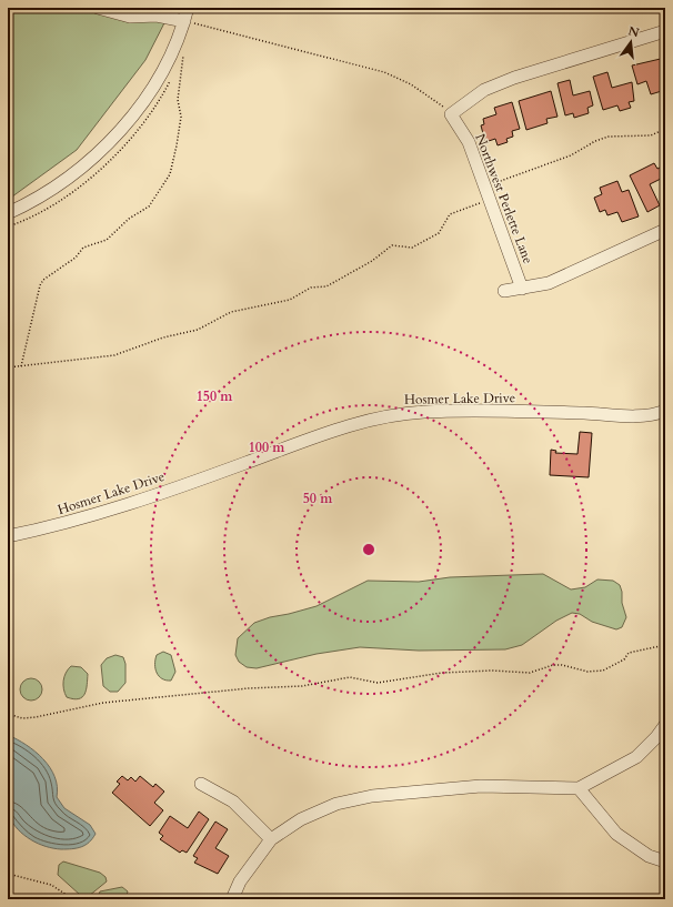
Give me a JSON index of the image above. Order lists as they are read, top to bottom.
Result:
{
  "streets": {
    "street": ["Northwest Perlette Lane", "Hosmer Lake Drive"]
  },
  "north": "top",
  "rings": ["150 m", "100 m", "50 m"]
}
